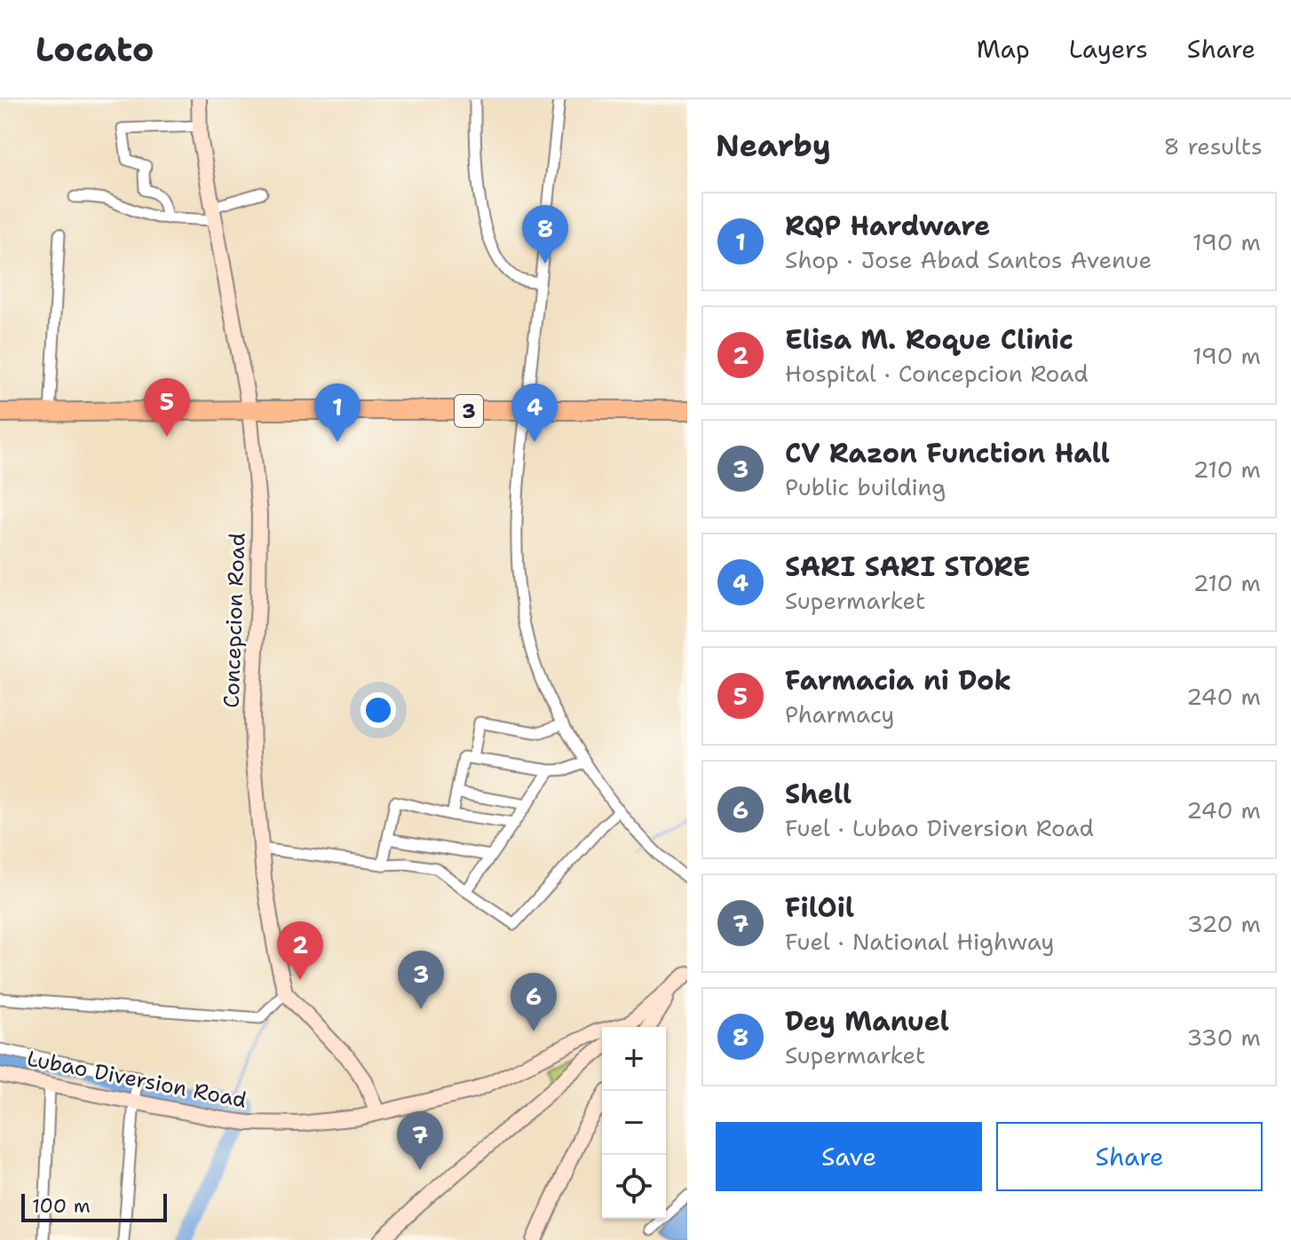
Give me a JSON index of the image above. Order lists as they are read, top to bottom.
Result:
{
  "streets": {
    "highway": ["3"],
    "street": ["Concepcion Road", "Lubao Diversion Road"]
  },
  "crossings": [
    ["3", "Concepcion Road"]
  ],
  "scale_bar": "100 m",
  "page": {
    "header": "Locato",
    "nav": ["Map", "Layers", "Share"],
    "heading": ["Nearby", "8 results"],
    "list": [
      {
        "mark": "1",
        "name": "RQP Hardware",
        "note": "Shop · Jose Abad Santos Avenue",
        "value": "190 m"
      },
      {
        "mark": "2",
        "name": "Elisa M. Roque Clinic",
        "note": "Hospital · Concepcion Road",
        "value": "190 m"
      },
      {
        "mark": "3",
        "name": "CV Razon Function Hall",
        "note": "Public building",
        "value": "210 m"
      },
      {
        "mark": "4",
        "name": "SARI SARI STORE",
        "note": "Supermarket",
        "value": "210 m"
      },
      {
        "mark": "5",
        "name": "Farmacia ni Dok",
        "note": "Pharmacy",
        "value": "240 m"
      },
      {
        "mark": "6",
        "name": "Shell",
        "note": "Fuel · Lubao Diversion Road",
        "value": "240 m"
      },
      {
        "mark": "7",
        "name": "FilOil",
        "note": "Fuel · National Highway",
        "value": "320 m"
      },
      {
        "mark": "8",
        "name": "Dey Manuel",
        "note": "Supermarket",
        "value": "330 m"
      }
    ],
    "pins": [
      "8",
      "5",
      "1",
      "4",
      "2",
      "3",
      "6",
      "7"
    ],
    "map_buttons": ["+", "−"],
    "buttons": ["Save", "Share"],
    "scale": "100 m"
  }
}
